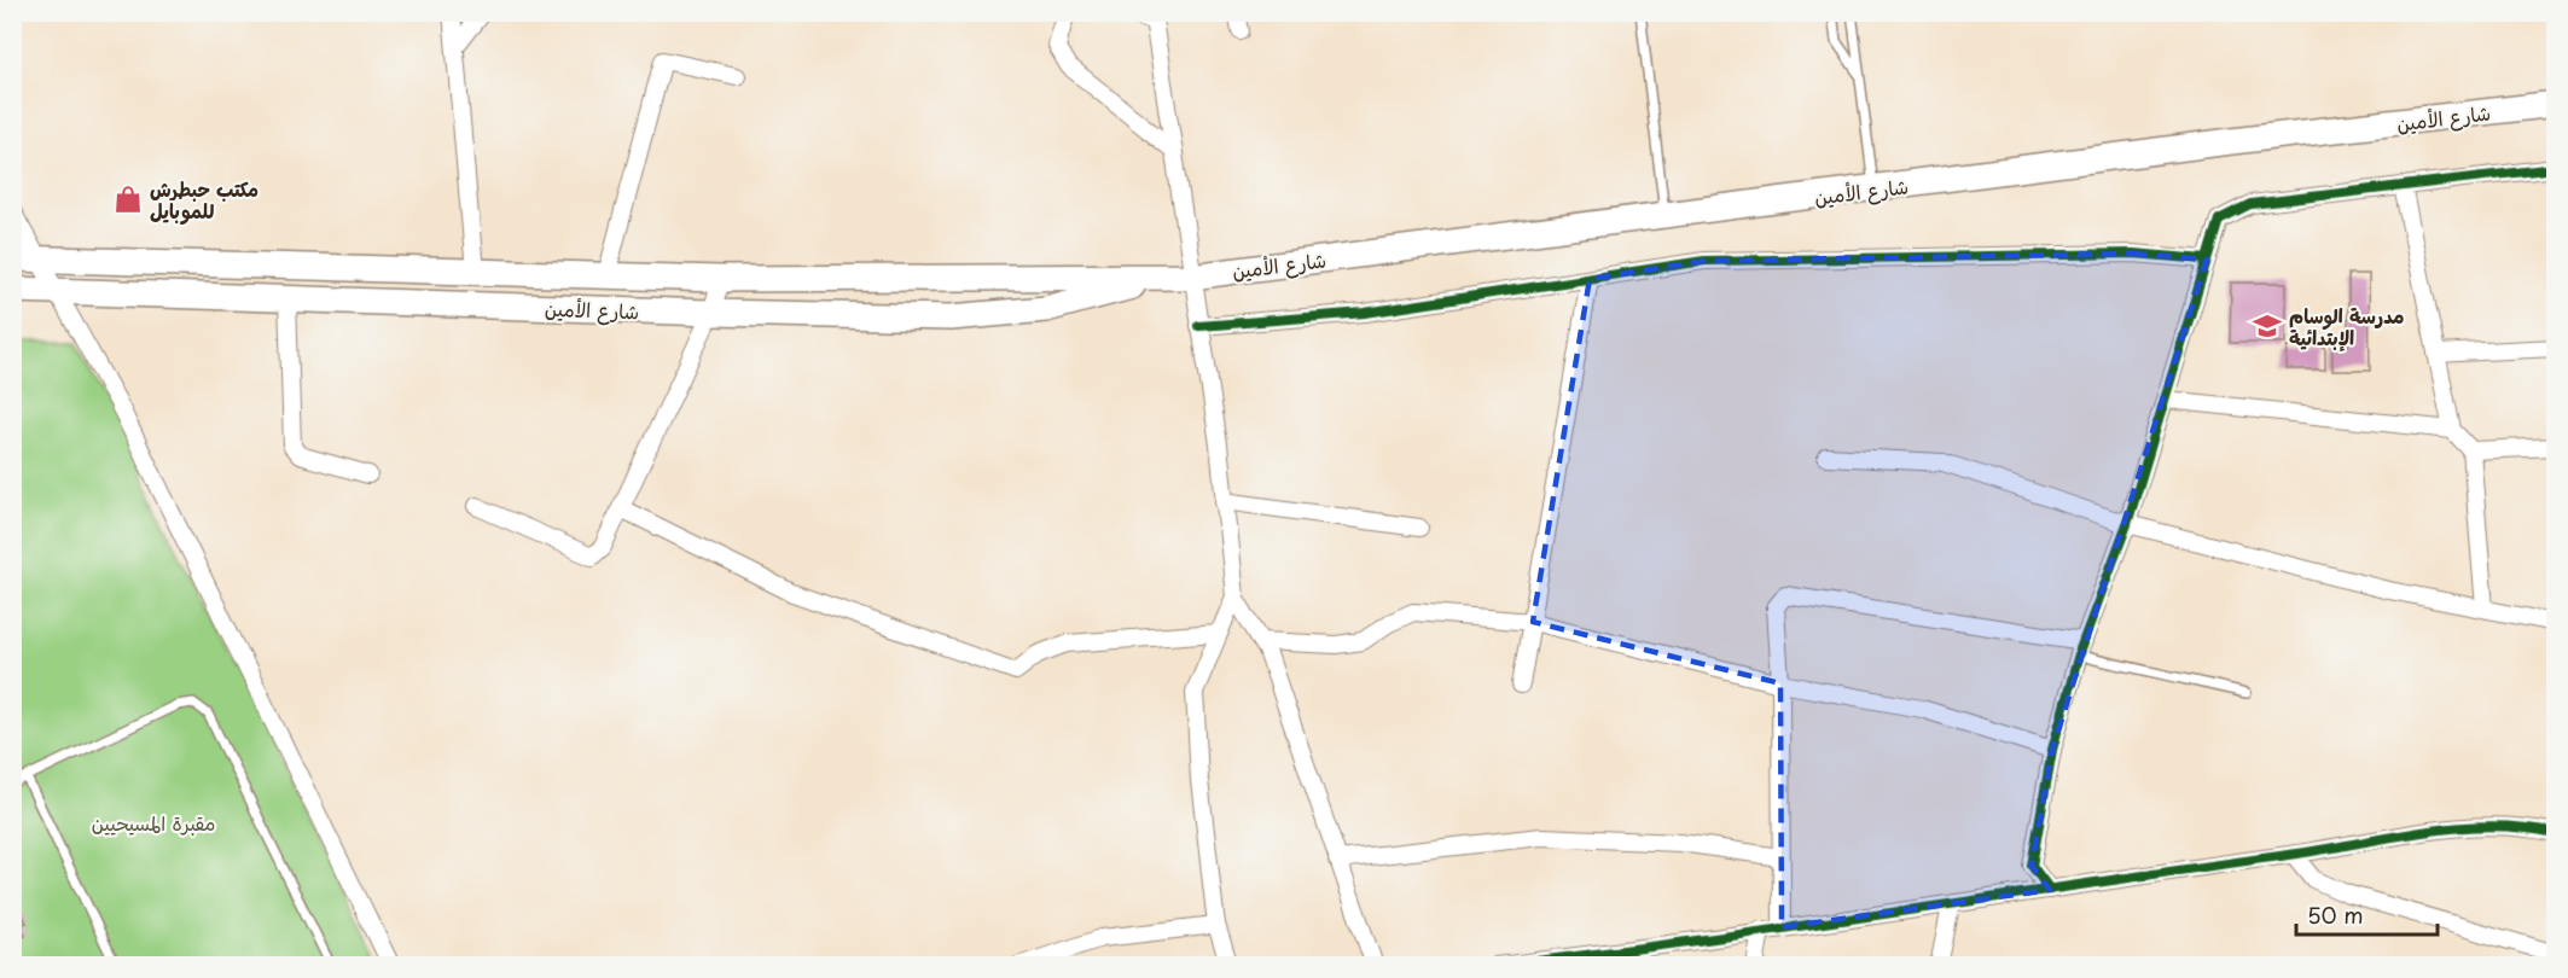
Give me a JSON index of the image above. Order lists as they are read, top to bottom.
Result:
{
  "streets": {
    "main road": ["شارع الأمين"]
  },
  "parks": ["مقبرة المسيحيين"],
  "places": {
    "shop": ["مكتب حبطرش للموبايل"],
    "school or university": ["مدرسة الوسام الإبتدائية"]
  },
  "scale_bar": "50 m"
}
